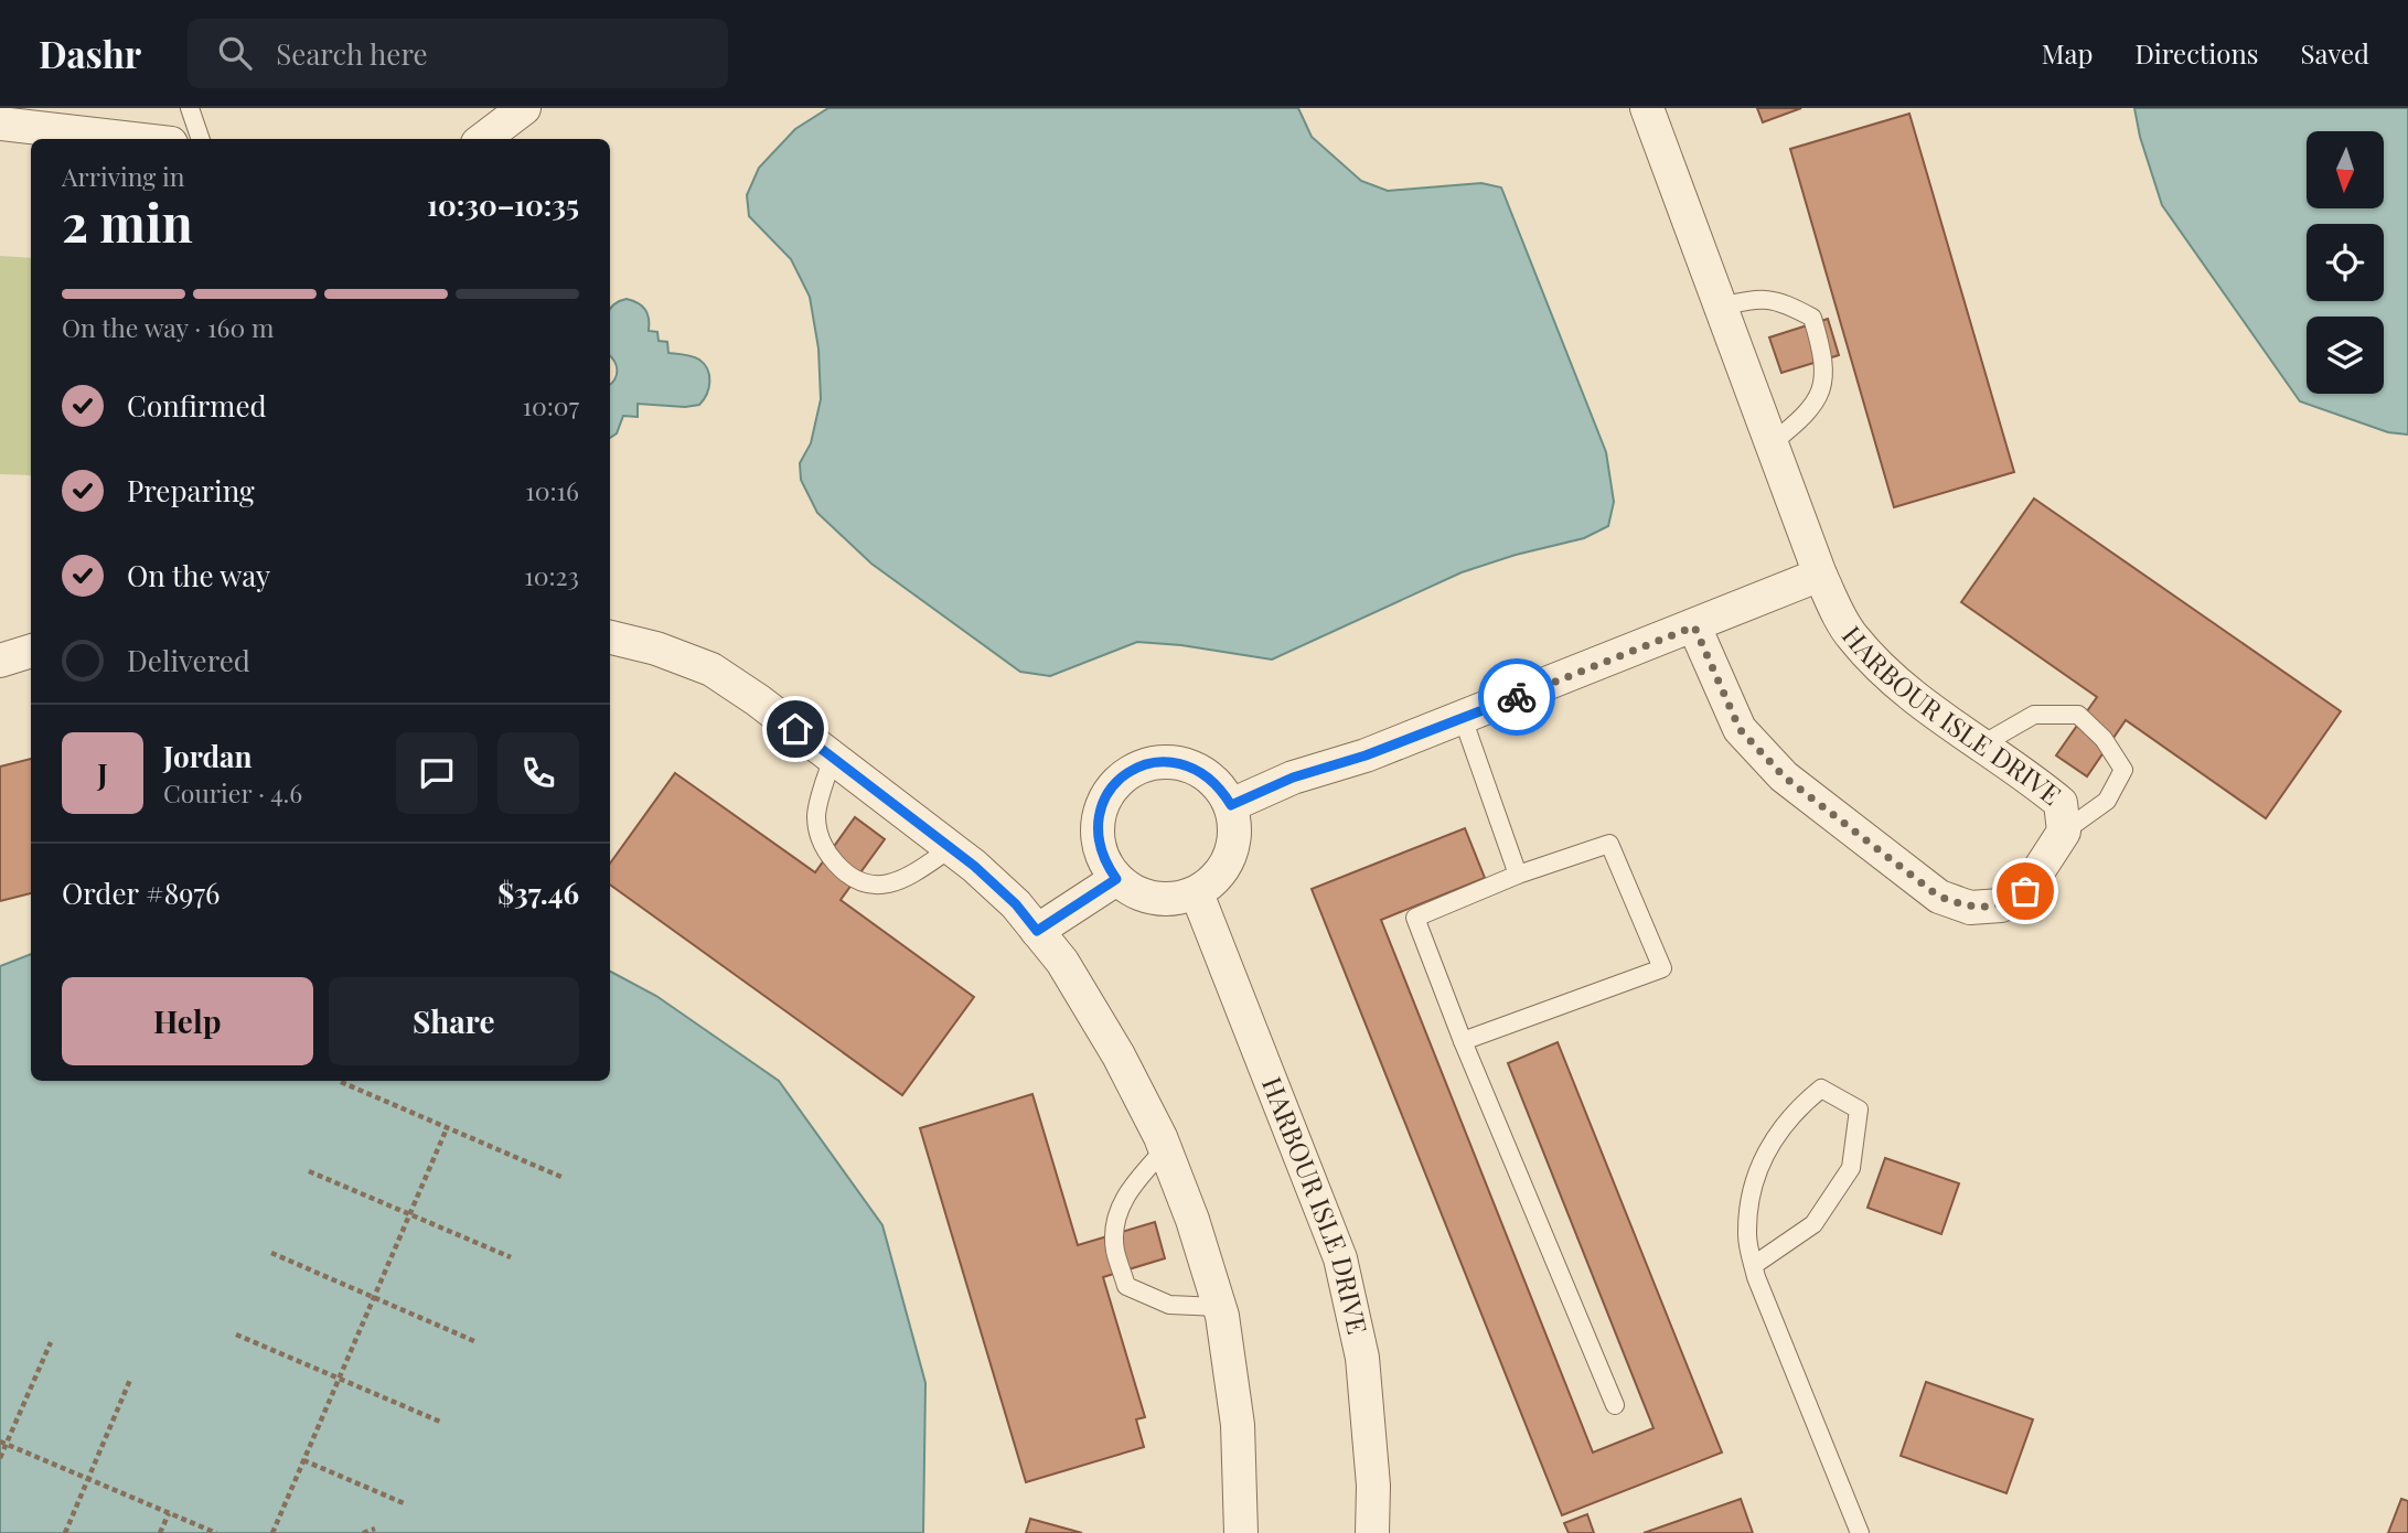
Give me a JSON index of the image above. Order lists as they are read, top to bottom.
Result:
{
  "streets": {
    "street": ["HARBOUR ISLE DRIVE"]
  },
  "north": "bottom",
  "page": {
    "header": "Dashr",
    "search": "Search here",
    "nav": ["Map", "Directions", "Saved"],
    "heading": ["2 min", "Arriving in", "10:30–10:35"],
    "panel": [
      "Jordan",
      "Courier · 4.6",
      "Order #8976",
      "$37.46"
    ],
    "bar": "On the way · 160 m",
    "list": [
      ["Confirmed", "10:07"],
      ["Preparing", "10:16"],
      ["On the way", "10:23"],
      "Delivered"
    ],
    "round": "J",
    "buttons": ["Help", "Share"]
  }
}
